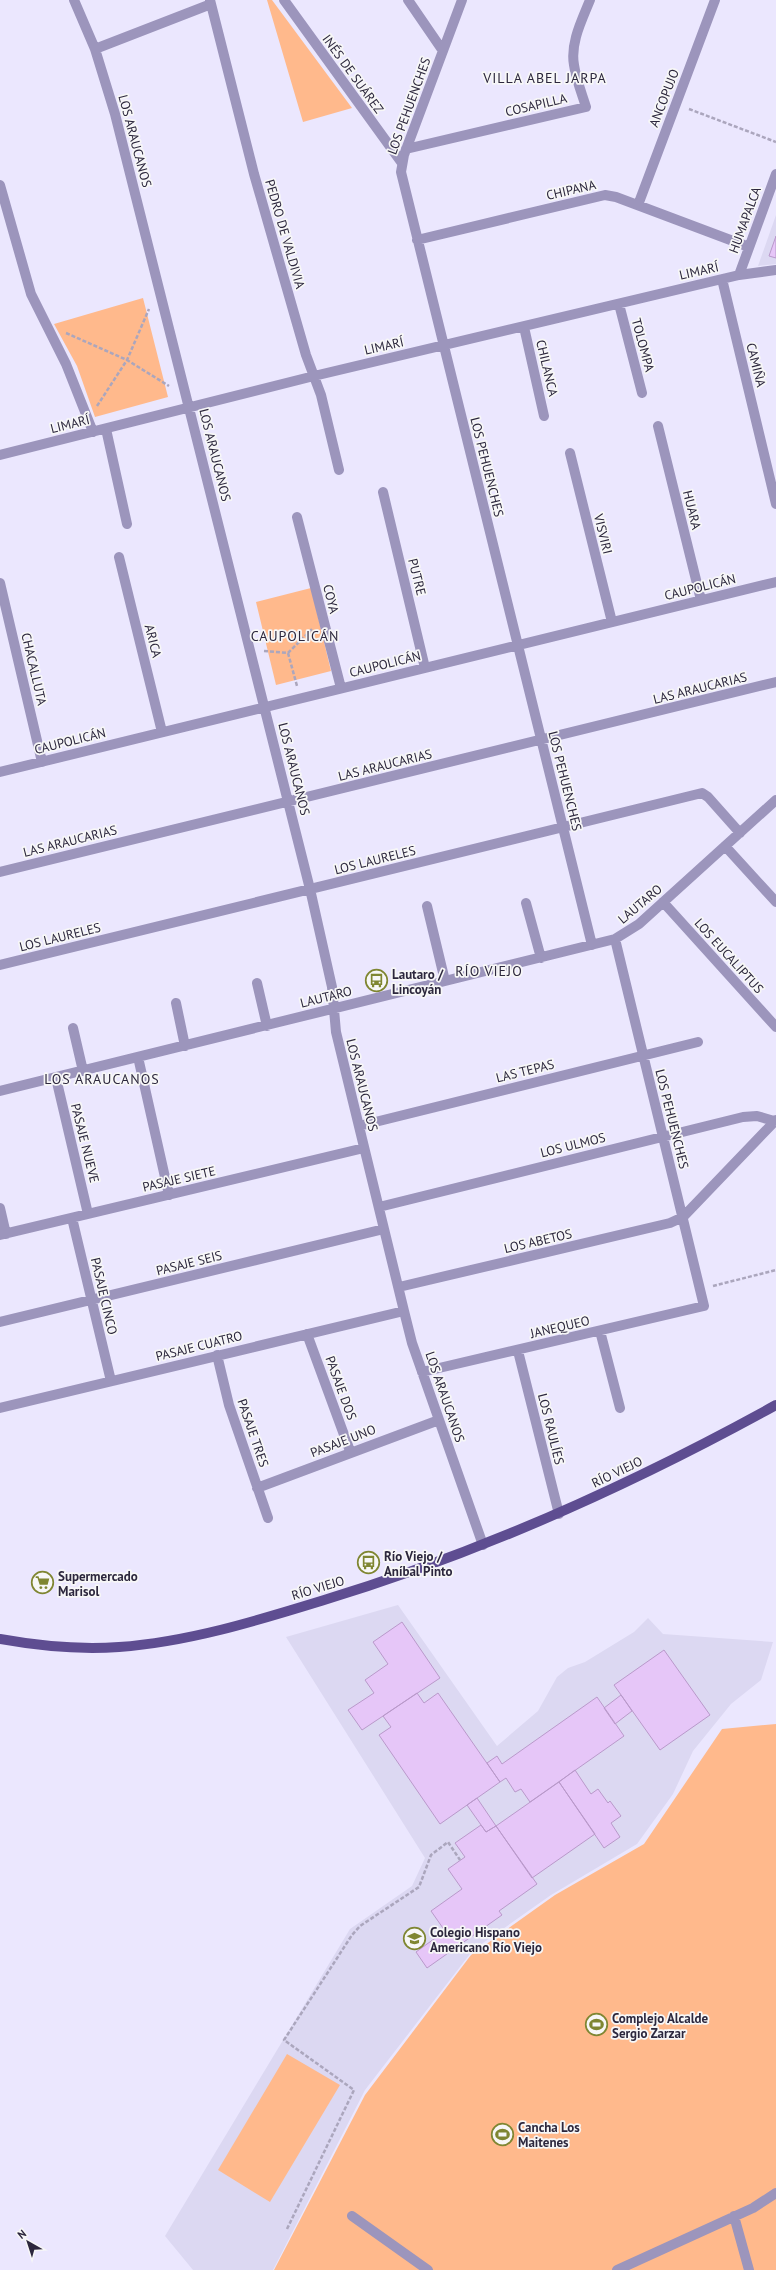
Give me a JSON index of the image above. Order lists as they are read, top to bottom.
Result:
{
  "streets": {
    "main road": ["RÍO VIEJO"],
    "street": [
      "INÉS DE SUÁREZ",
      "ANCOPUJO",
      "COSAPILLA",
      "LOS PEHUENCHES",
      "LOS ARAUCANOS",
      "CHIPANA",
      "HUMAPALCA",
      "PEDRO DE VALDIVIA",
      "LIMARÍ",
      "TOLOMPA",
      "CAMIÑA",
      "CHILANCA",
      "HUARA",
      "VISVIRI",
      "PUTRE",
      "CAUPOLICÁN",
      "COYA",
      "ARICA",
      "CHACALLUTA",
      "LAS ARAUCARIAS",
      "LOS LAURELES",
      "LAUTARO",
      "LOS EUCALIPTUS",
      "LAS TEPAS",
      "PASAJE NUEVE",
      "LOS ULMOS",
      "PASAJE SIETE",
      "LOS ABETOS",
      "PASAJE SEIS",
      "PASAJE CINCO",
      "JANEQUEO",
      "PASAJE CUATRO",
      "PASAJE DOS",
      "LOS RAULÍES",
      "PASAJE TRES",
      "PASAJE UNO"
    ]
  },
  "crossings": [
    ["INÉS DE SUÁREZ", "LOS PEHUENCHES"],
    ["ANCOPUJO", "CHIPANA"],
    ["COSAPILLA", "LOS PEHUENCHES"],
    ["LOS PEHUENCHES", "CHIPANA"],
    ["LOS PEHUENCHES", "LIMARÍ"],
    ["LOS PEHUENCHES", "CAUPOLICÁN"],
    ["LOS PEHUENCHES", "LAS ARAUCARIAS"],
    ["LOS PEHUENCHES", "LOS LAURELES"],
    ["LOS PEHUENCHES", "LAUTARO"],
    ["LOS PEHUENCHES", "LAS TEPAS"],
    ["LOS PEHUENCHES", "LOS ULMOS"],
    ["LOS PEHUENCHES", "LOS ABETOS"],
    ["LOS PEHUENCHES", "JANEQUEO"],
    ["LOS ARAUCANOS", "PEDRO DE VALDIVIA"],
    ["LOS ARAUCANOS", "LIMARÍ"],
    ["LOS ARAUCANOS", "CAUPOLICÁN"],
    ["LOS ARAUCANOS", "LAS ARAUCARIAS"],
    ["LOS ARAUCANOS", "LOS LAURELES"],
    ["LOS ARAUCANOS", "LAUTARO"],
    ["LOS ARAUCANOS", "LAS TEPAS"],
    ["LOS ARAUCANOS", "LOS ULMOS"],
    ["LOS ARAUCANOS", "PASAJE SIETE"],
    ["LOS ARAUCANOS", "LOS ABETOS"],
    ["LOS ARAUCANOS", "PASAJE SEIS"],
    ["LOS ARAUCANOS", "JANEQUEO"],
    ["LOS ARAUCANOS", "PASAJE CUATRO"],
    ["LOS ARAUCANOS", "PASAJE UNO"],
    ["LOS ARAUCANOS", "RÍO VIEJO"],
    ["CHIPANA", "HUMAPALCA"],
    ["HUMAPALCA", "LIMARÍ"],
    ["PEDRO DE VALDIVIA", "LIMARÍ"],
    ["LIMARÍ", "TOLOMPA"],
    ["LIMARÍ", "CAMIÑA"],
    ["LIMARÍ", "CHILANCA"],
    ["HUARA", "CAUPOLICÁN"],
    ["VISVIRI", "CAUPOLICÁN"],
    ["PUTRE", "CAUPOLICÁN"],
    ["CAUPOLICÁN", "COYA"],
    ["CAUPOLICÁN", "ARICA"],
    ["CAUPOLICÁN", "CHACALLUTA"],
    ["LOS LAURELES", "LAUTARO"],
    ["LAUTARO", "LOS EUCALIPTUS"],
    ["LAUTARO", "PASAJE NUEVE"],
    ["PASAJE NUEVE", "PASAJE SIETE"],
    ["PASAJE SIETE", "PASAJE CINCO"],
    ["PASAJE SEIS", "PASAJE CINCO"],
    ["PASAJE CINCO", "PASAJE CUATRO"],
    ["JANEQUEO", "LOS RAULÍES"],
    ["PASAJE CUATRO", "PASAJE DOS"],
    ["PASAJE CUATRO", "PASAJE TRES"],
    ["PASAJE DOS", "PASAJE UNO"],
    ["LOS RAULÍES", "RÍO VIEJO"],
    ["PASAJE TRES", "PASAJE UNO"]
  ],
  "districts": [
    "VILLA ABEL JARPA",
    "CAUPOLICÁN",
    "RÍO VIEJO",
    "LOS ARAUCANOS"
  ],
  "places": {
    "bus stop": ["Lautaro / Lincoyán", "Río Viejo / Aníbal Pinto"],
    "supermarket": ["Supermercado Marisol"],
    "school or university": ["Colegio Hispano Americano Río Viejo"],
    "sports": ["Complejo Alcalde Sergio Zarzar", "Cancha Los Maitenes"]
  },
  "north": "top left"
}
